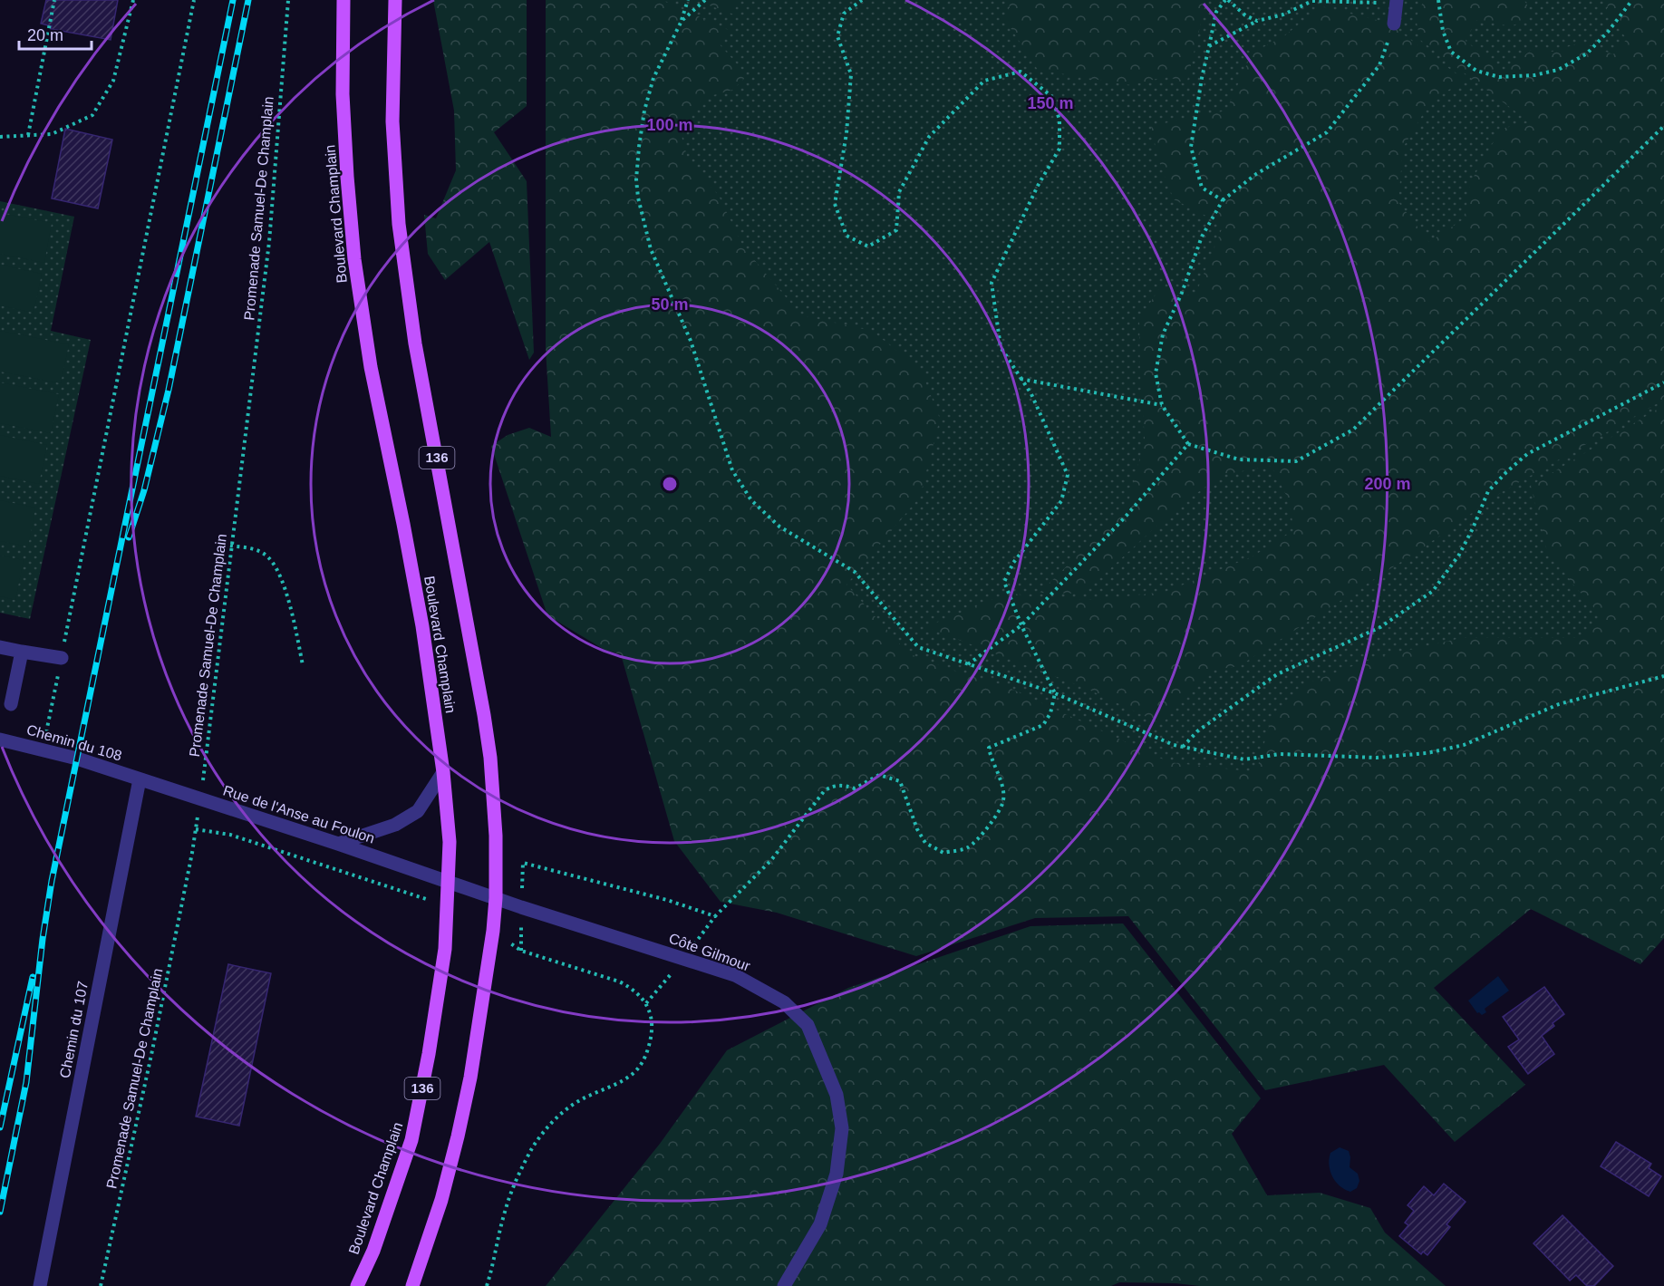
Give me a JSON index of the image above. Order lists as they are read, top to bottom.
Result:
{
  "streets": {
    "main road": ["Boulevard Champlain", "136"],
    "street": [
      "Chemin du 108",
      "Rue de l'Anse au Foulon",
      "Côte Gilmour",
      "Chemin du 107"
    ],
    "path": ["Promenade Samuel-De Champlain"]
  },
  "crossings": [
    ["Promenade Samuel-De Champlain", "Rue de l'Anse au Foulon"],
    ["Boulevard Champlain", "Rue de l'Anse au Foulon"],
    ["Boulevard Champlain", "Côte Gilmour"],
    ["Chemin du 108", "Rue de l'Anse au Foulon"],
    ["Chemin du 108", "Chemin du 107"],
    ["Rue de l'Anse au Foulon", "Côte Gilmour"],
    ["Rue de l'Anse au Foulon", "Chemin du 107"]
  ],
  "scale_bar": "20 m",
  "rings": [
    "150 m",
    "100 m",
    "50 m",
    "200 m"
  ]
}
